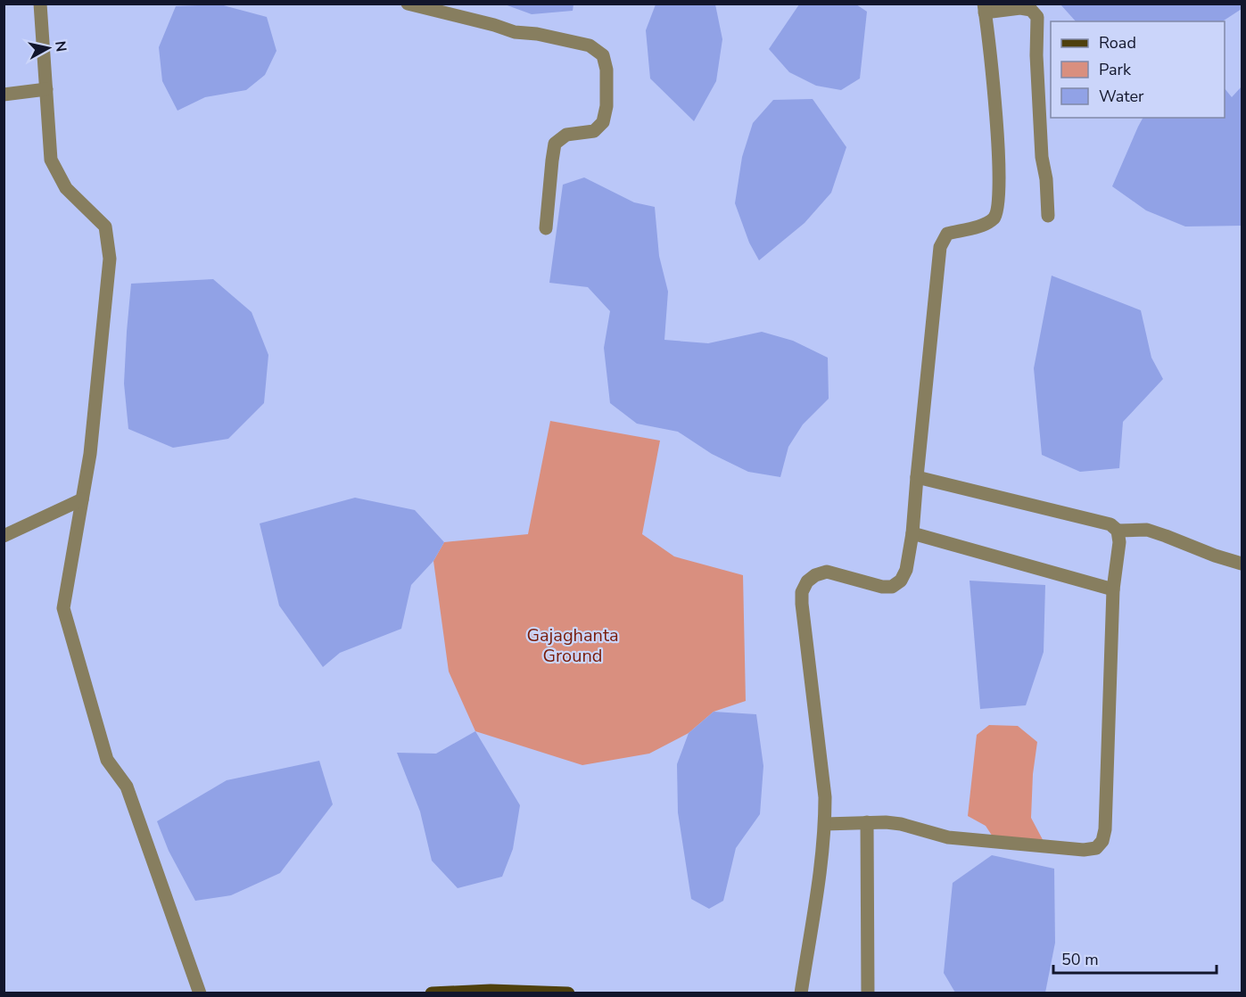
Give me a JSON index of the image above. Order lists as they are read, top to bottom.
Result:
{
  "parks": ["Gajaghanta Ground"],
  "legend": ["Road", "Park", "Water"],
  "scale_bar": "50 m",
  "north": "right"
}
